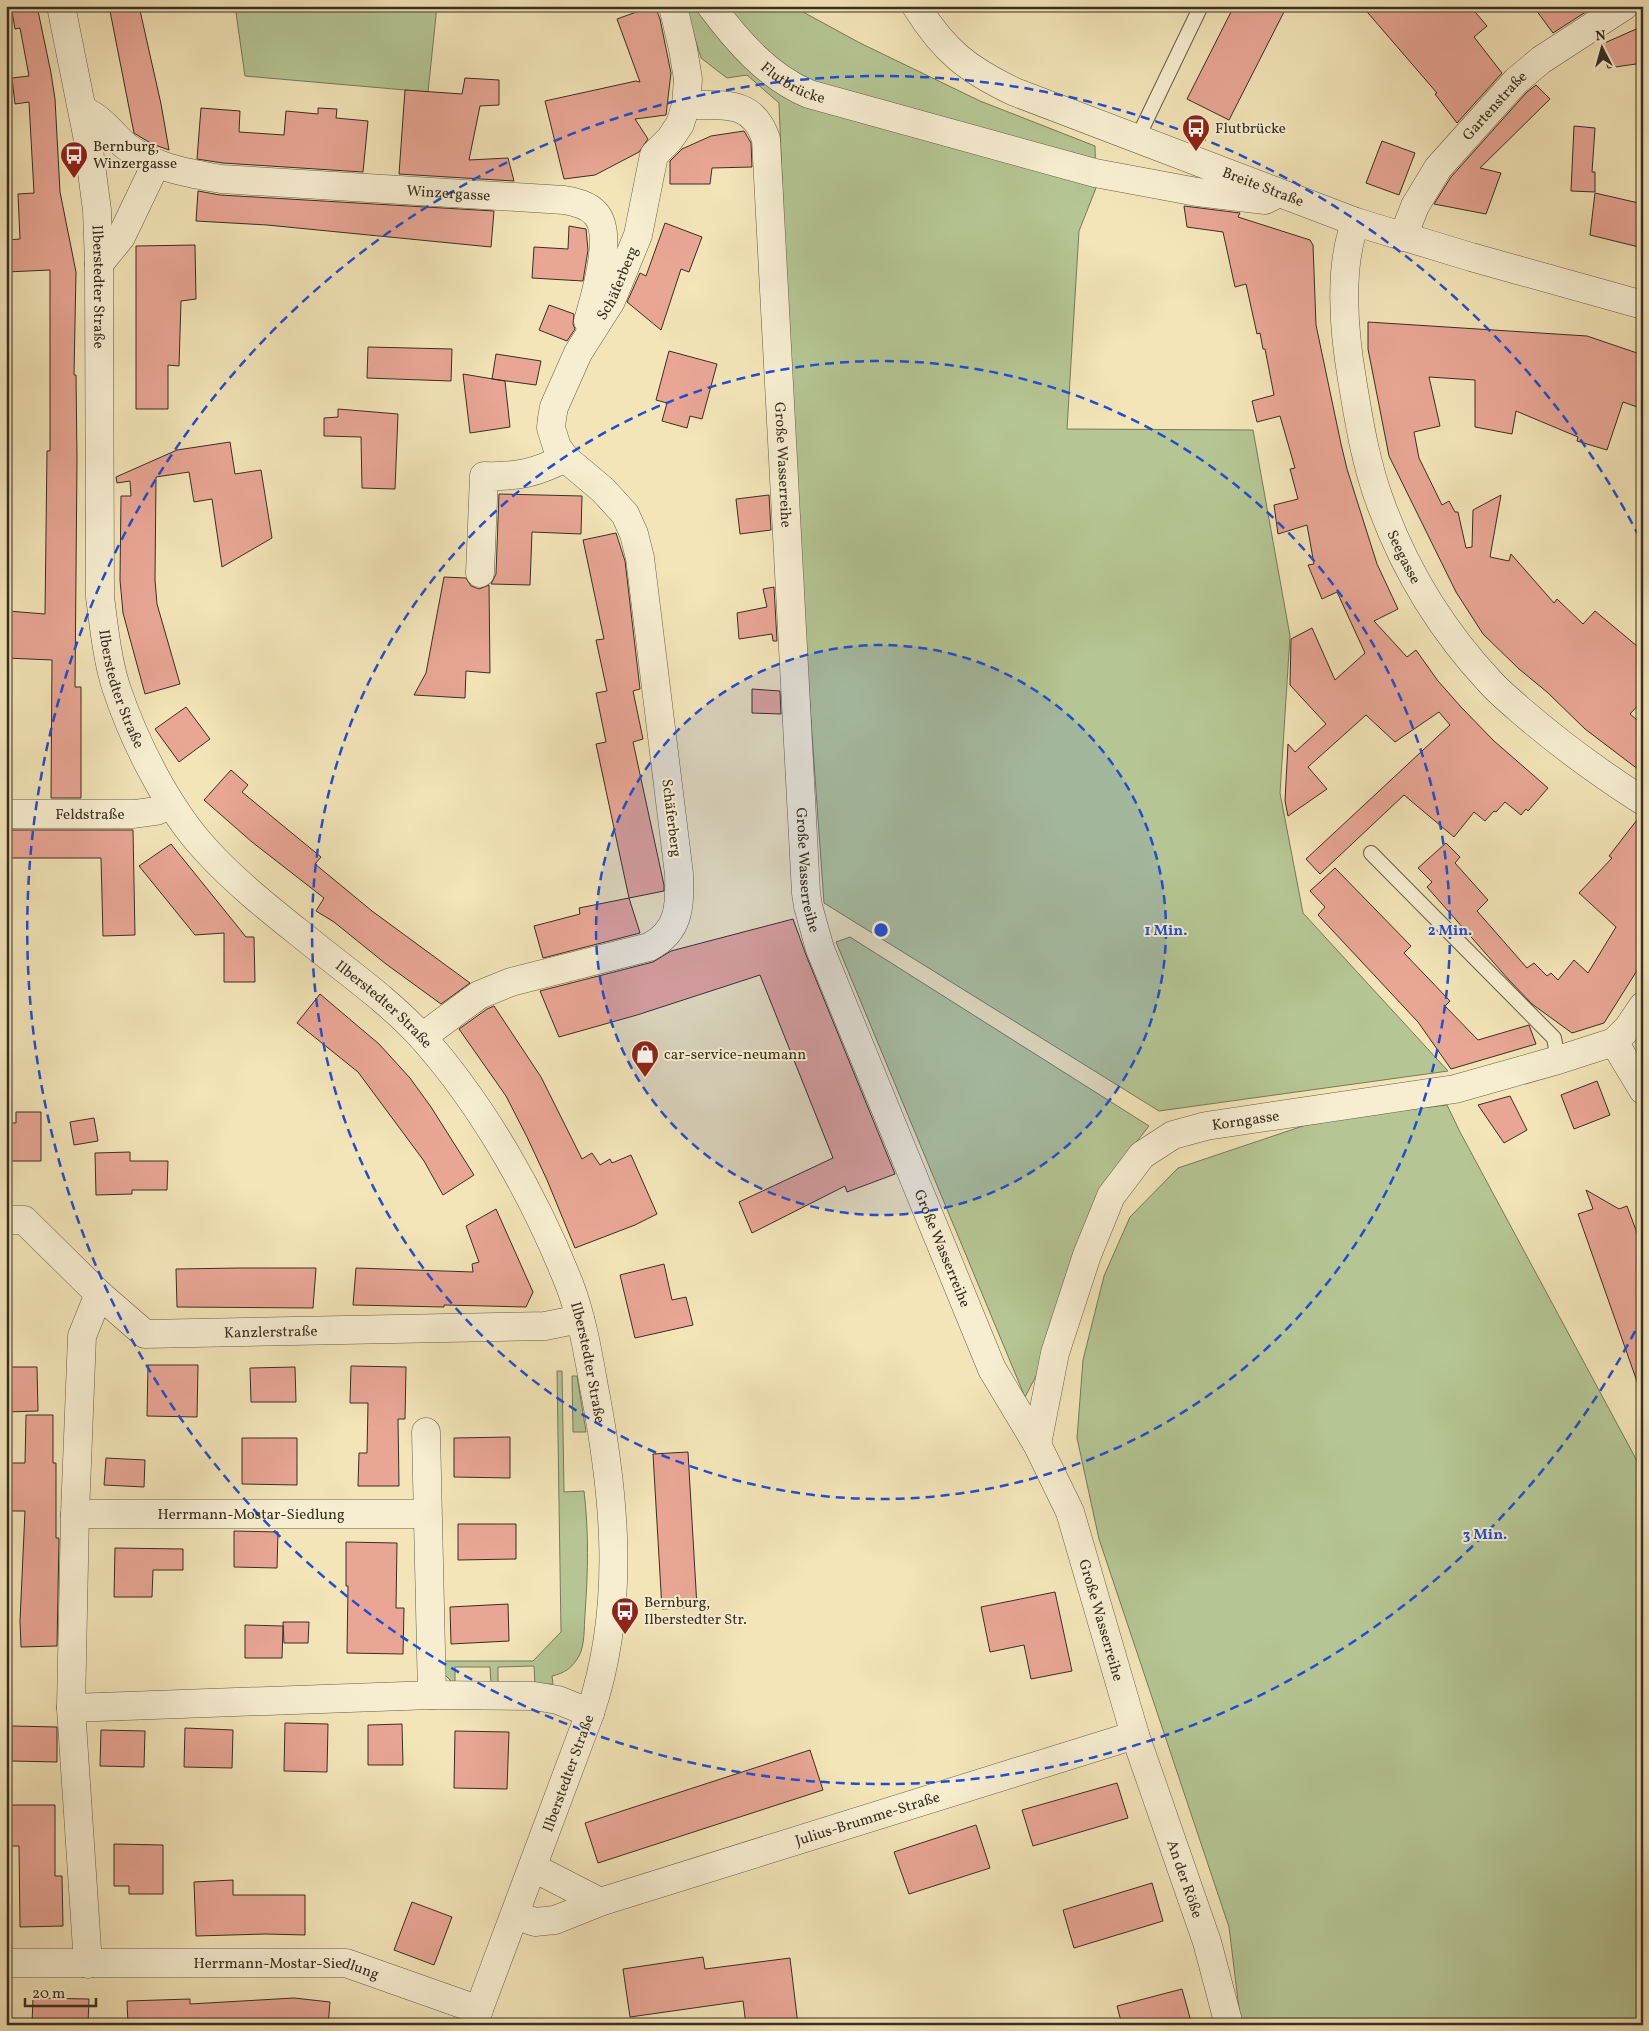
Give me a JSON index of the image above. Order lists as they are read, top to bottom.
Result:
{
  "streets": {
    "street": [
      "Flutbrücke",
      "Gartenstraße",
      "Breite Straße",
      "Winzergasse",
      "Schäferberg",
      "Ilberstedter Straße",
      "Große Wasserreihe",
      "Seegasse",
      "Feldstraße",
      "Korngasse",
      "Kanzlerstraße",
      "Herrmann-Mostar-Siedlung",
      "Julius-Brumme-Straße",
      "An der Röße"
    ]
  },
  "crossings": [
    ["Flutbrücke", "Breite Straße"],
    ["Gartenstraße", "Breite Straße"],
    ["Breite Straße", "Seegasse"],
    ["Winzergasse", "Schäferberg"],
    ["Winzergasse", "Ilberstedter Straße"],
    ["Schäferberg", "Ilberstedter Straße"],
    ["Schäferberg", "Große Wasserreihe"],
    ["Ilberstedter Straße", "Feldstraße"],
    ["Ilberstedter Straße", "Kanzlerstraße"],
    ["Ilberstedter Straße", "Herrmann-Mostar-Siedlung"],
    ["Ilberstedter Straße", "Julius-Brumme-Straße"],
    ["Große Wasserreihe", "Korngasse"],
    ["Große Wasserreihe", "Julius-Brumme-Straße"],
    ["Große Wasserreihe", "An der Röße"],
    ["Julius-Brumme-Straße", "An der Röße"]
  ],
  "places": {
    "bus stop": ["Flutbrücke", "Bernburg, Winzergasse", "Bernburg, Ilberstedter Str."],
    "shop": ["car-service-neumann"]
  },
  "scale_bar": "20 m",
  "north": "top",
  "rings": ["1 Min.", "2 Min.", "3 Min."]
}
